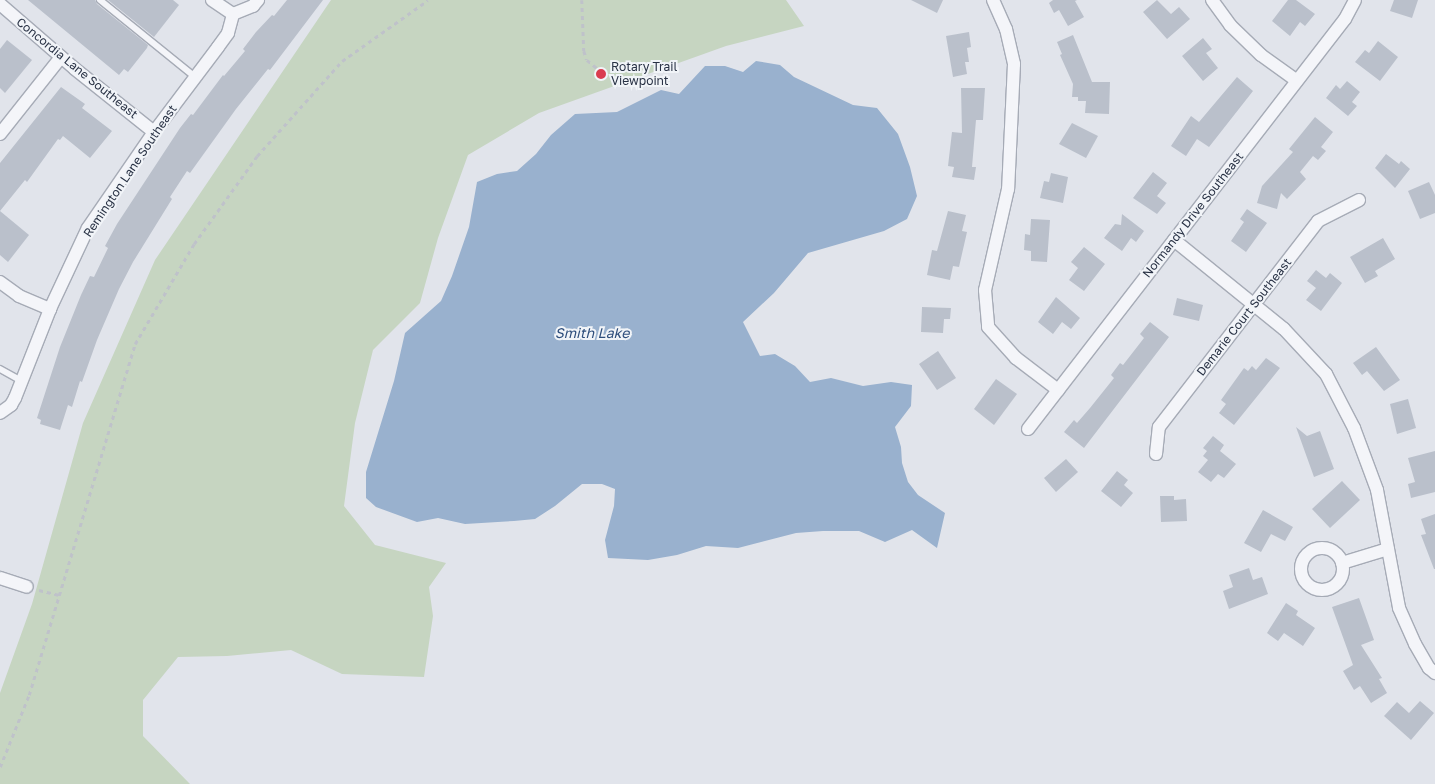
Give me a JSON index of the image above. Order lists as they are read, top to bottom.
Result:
{
  "streets": {
    "street": [
      "Concordia Lane Southeast",
      "Remington Lane Southeast",
      "Normandy Drive Southeast",
      "Demarie Court Southeast"
    ]
  },
  "crossings": [
    ["Concordia Lane Southeast", "Remington Lane Southeast"]
  ],
  "water": ["Smith Lake"],
  "places": ["Rotary Trail Viewpoint"]
}
